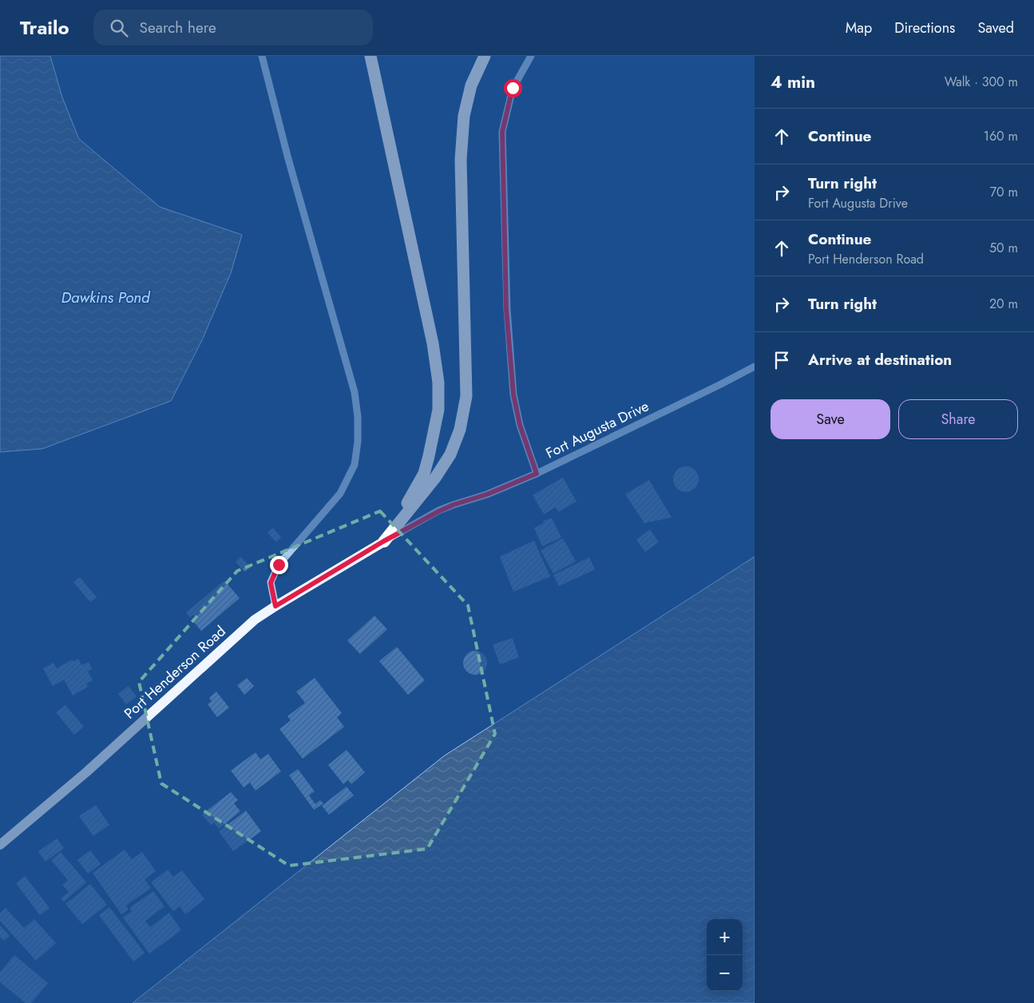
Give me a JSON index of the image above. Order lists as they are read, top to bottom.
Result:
{
  "streets": {
    "main road": ["Port Henderson Road"],
    "street": ["Fort Augusta Drive"]
  },
  "crossings": [
    ["Fort Augusta Drive", "Port Henderson Road"]
  ],
  "water": ["Dawkins Pond"],
  "page": {
    "header": "Trailo",
    "search": "Search here",
    "nav": ["Map", "Directions", "Saved"],
    "heading": ["4 min", "Walk · 300 m"],
    "list": [
      ["Continue", "160 m"],
      ["Turn right", "Fort Augusta Drive", "70 m"],
      ["Continue", "Port Henderson Road", "50 m"],
      ["Turn right", "20 m"],
      "Arrive at destination"
    ],
    "buttons": ["Save", "Share"],
    "map_buttons": ["+", "−"]
  }
}
